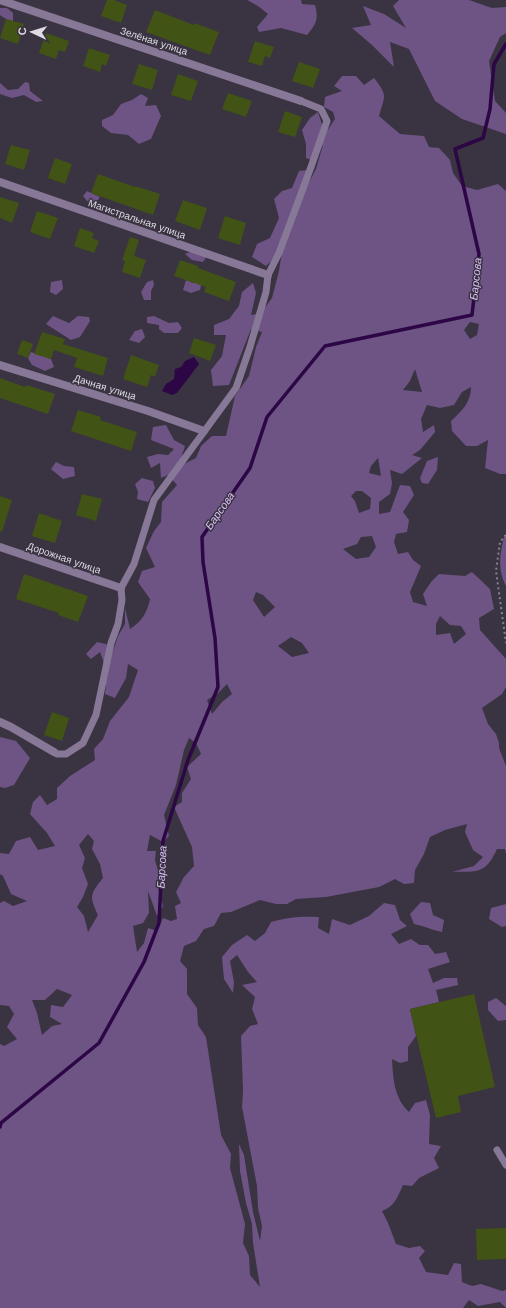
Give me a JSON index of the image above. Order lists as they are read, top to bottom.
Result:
{
  "streets": {
    "street": [
      "Зелёная улица",
      "Магистральная улица",
      "Дачная улица",
      "Дорожная улица"
    ]
  },
  "water": ["Барсова"],
  "north": "left"
}
